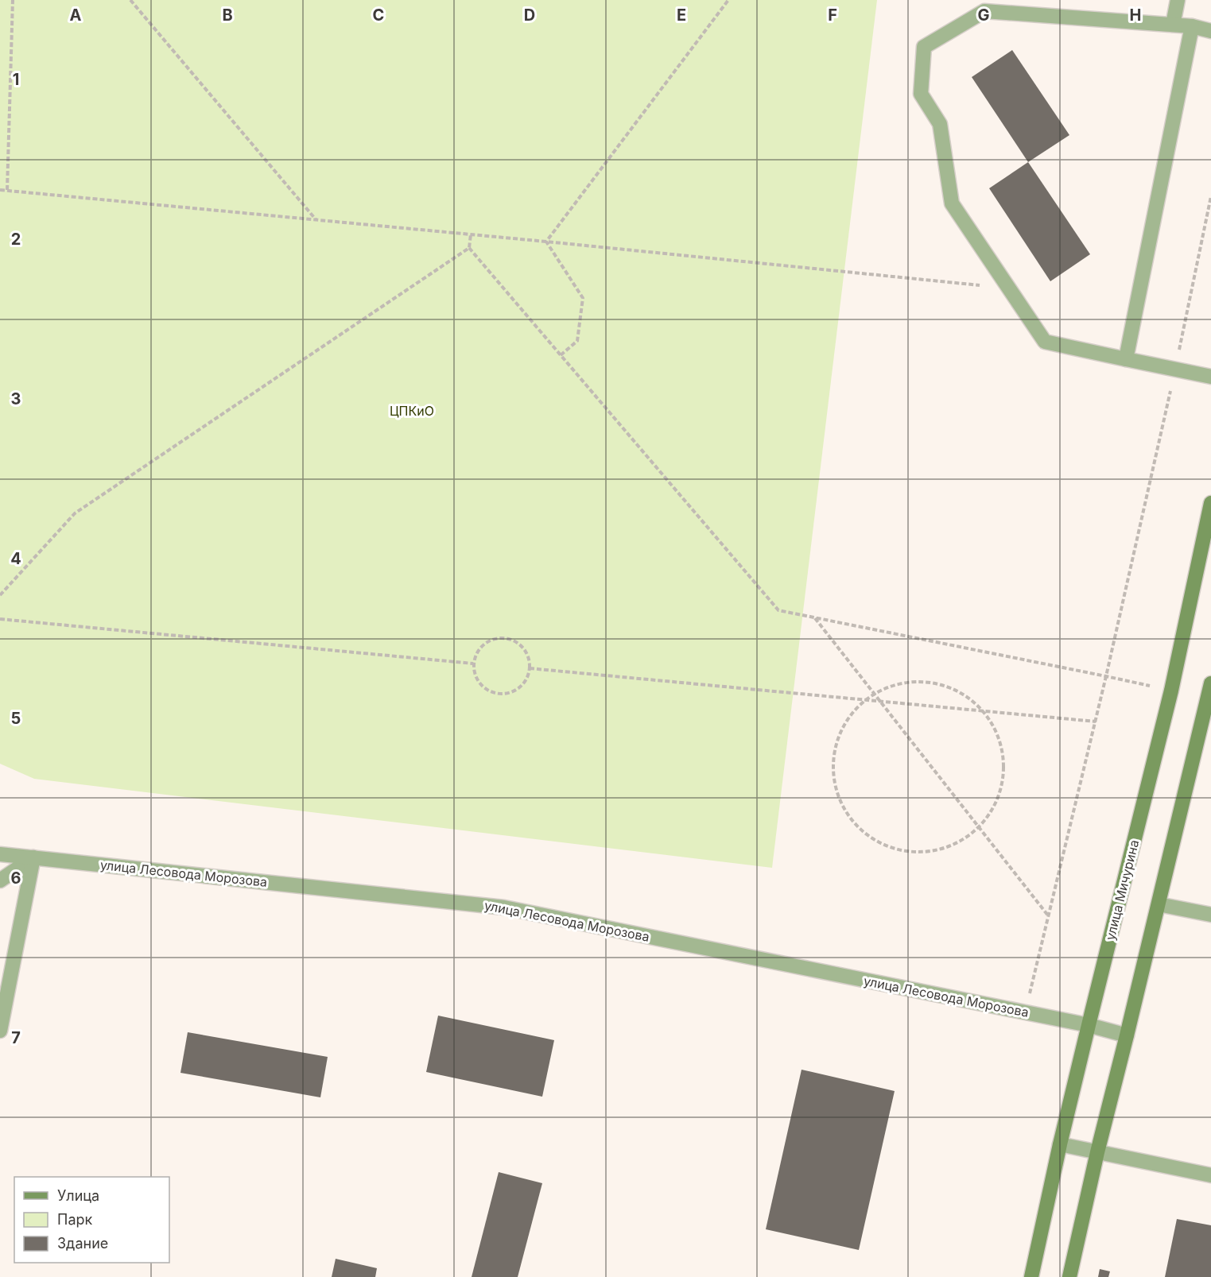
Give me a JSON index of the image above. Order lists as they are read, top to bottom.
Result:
{
  "streets": {
    "street": ["улица Лесовода Морозова", "улица Мичурина"]
  },
  "crossings": [
    ["улица Лесовода Морозова", "улица Мичурина"]
  ],
  "parks": ["ЦПКиО"],
  "legend": ["Улица", "Парк", "Здание"],
  "grid": {
    "columns": [
      "A",
      "B",
      "C",
      "D",
      "E",
      "F",
      "G",
      "H"
    ],
    "rows": [
      "1",
      "2",
      "3",
      "4",
      "5",
      "6",
      "7"
    ]
  }
}
